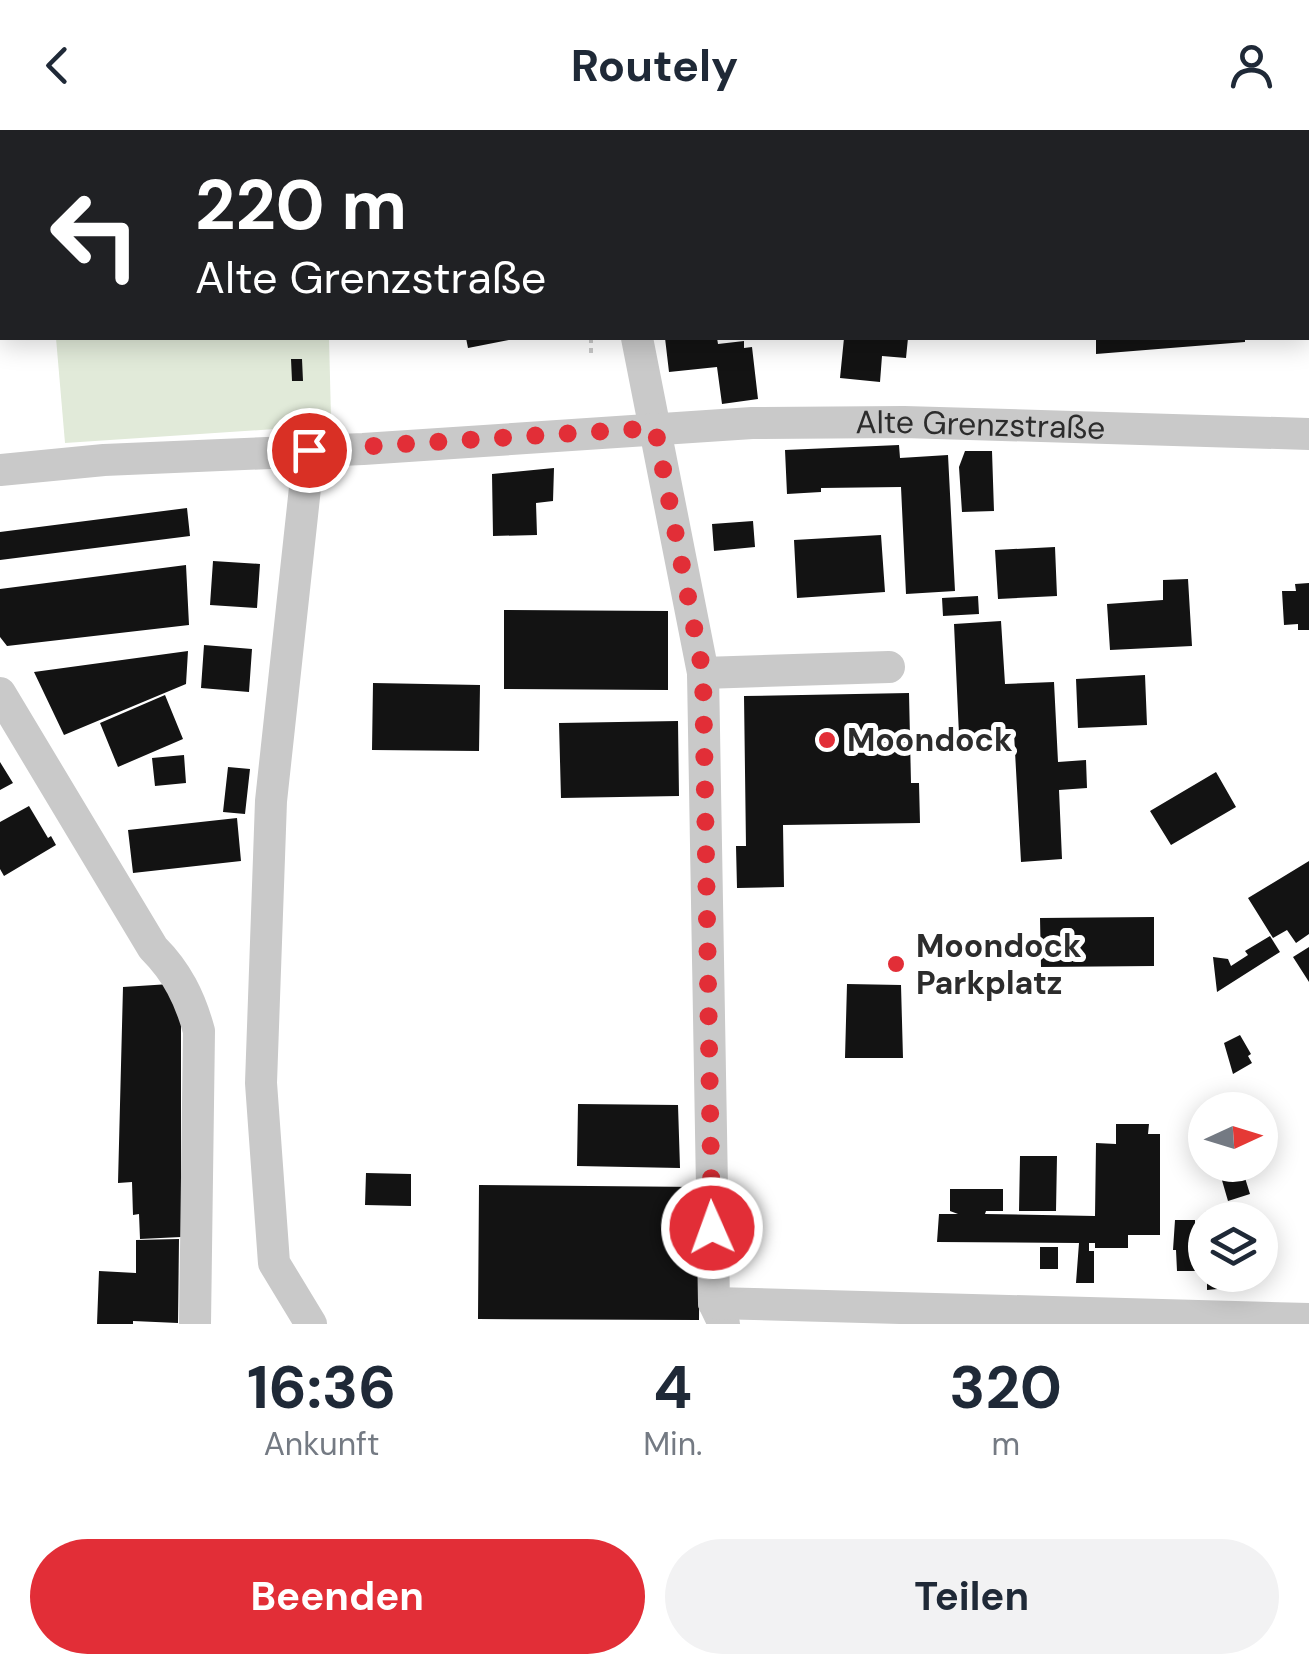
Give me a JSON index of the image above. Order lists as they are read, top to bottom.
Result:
{
  "streets": {
    "street": ["Alte Grenzstraße"]
  },
  "places": ["Moondock", "Moondock Parkplatz"],
  "north": "right",
  "page": {
    "header": "Routely",
    "turn": ["220 m", "Alte Grenzstraße"],
    "eta": [
      "16:36",
      "Ankunft",
      "4",
      "Min.",
      "320",
      "m"
    ],
    "buttons": ["Beenden", "Teilen"]
  }
}
